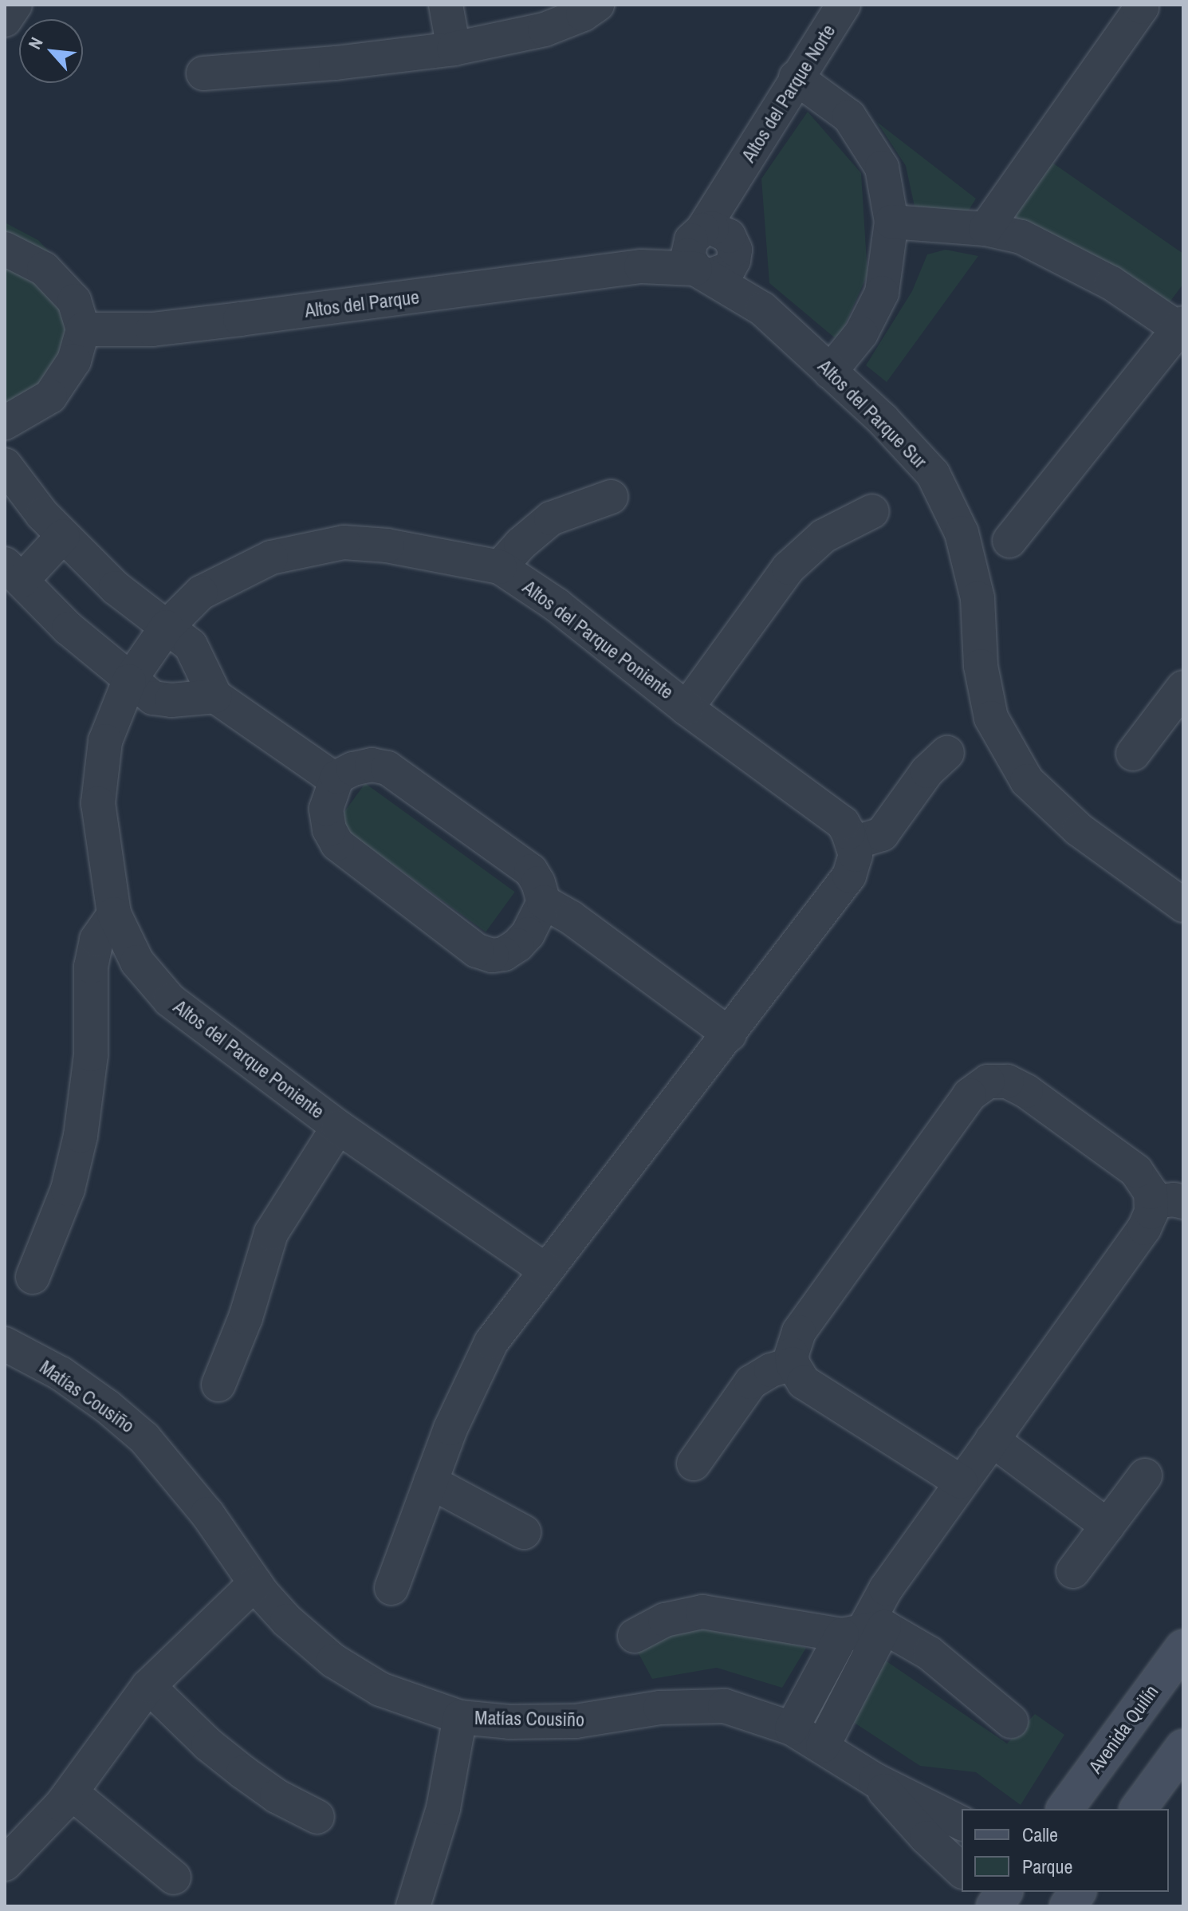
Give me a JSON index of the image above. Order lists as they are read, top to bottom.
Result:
{
  "streets": {
    "main road": ["Avenida Quilín"],
    "street": [
      "Altos del Parque Norte",
      "Altos del Parque",
      "Altos del Parque Sur",
      "Altos del Parque Poniente",
      "Matías Cousiño"
    ]
  },
  "crossings": [
    ["Altos del Parque Norte", "Altos del Parque"],
    ["Altos del Parque Norte", "Altos del Parque Sur"],
    ["Altos del Parque", "Altos del Parque Sur"]
  ],
  "legend": ["Calle", "Parque"],
  "north": "top left"
}
